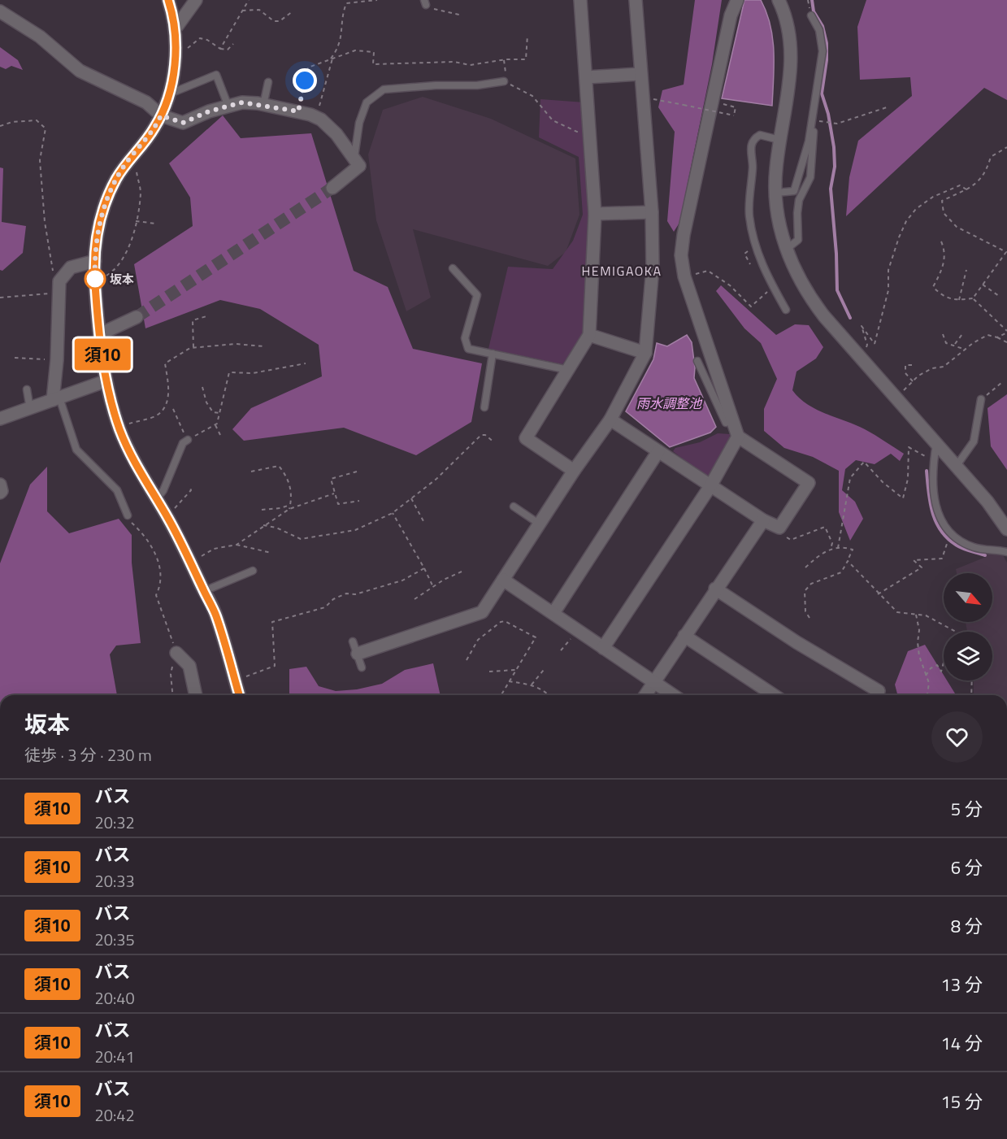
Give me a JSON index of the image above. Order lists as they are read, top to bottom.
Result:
{
  "districts": ["HEMIGAOKA"],
  "water": ["雨水調整池"],
  "places": ["坂本"],
  "lines": ["bus line 須10"],
  "north": "bottom right",
  "page": {
    "on_map": "須10",
    "heading": ["坂本", "徒歩 · 3 分 · 230 m"],
    "list": [
      {
        "mark": "須10",
        "name": "バス",
        "note": "20:32",
        "value": "5 分"
      },
      {
        "mark": "須10",
        "name": "バス",
        "note": "20:33",
        "value": "6 分"
      },
      {
        "mark": "須10",
        "name": "バス",
        "note": "20:35",
        "value": "8 分"
      },
      {
        "mark": "須10",
        "name": "バス",
        "note": "20:40",
        "value": "13 分"
      },
      {
        "mark": "須10",
        "name": "バス",
        "note": "20:41",
        "value": "14 分"
      },
      {
        "mark": "須10",
        "name": "バス",
        "note": "20:42",
        "value": "15 分"
      }
    ]
  }
}
